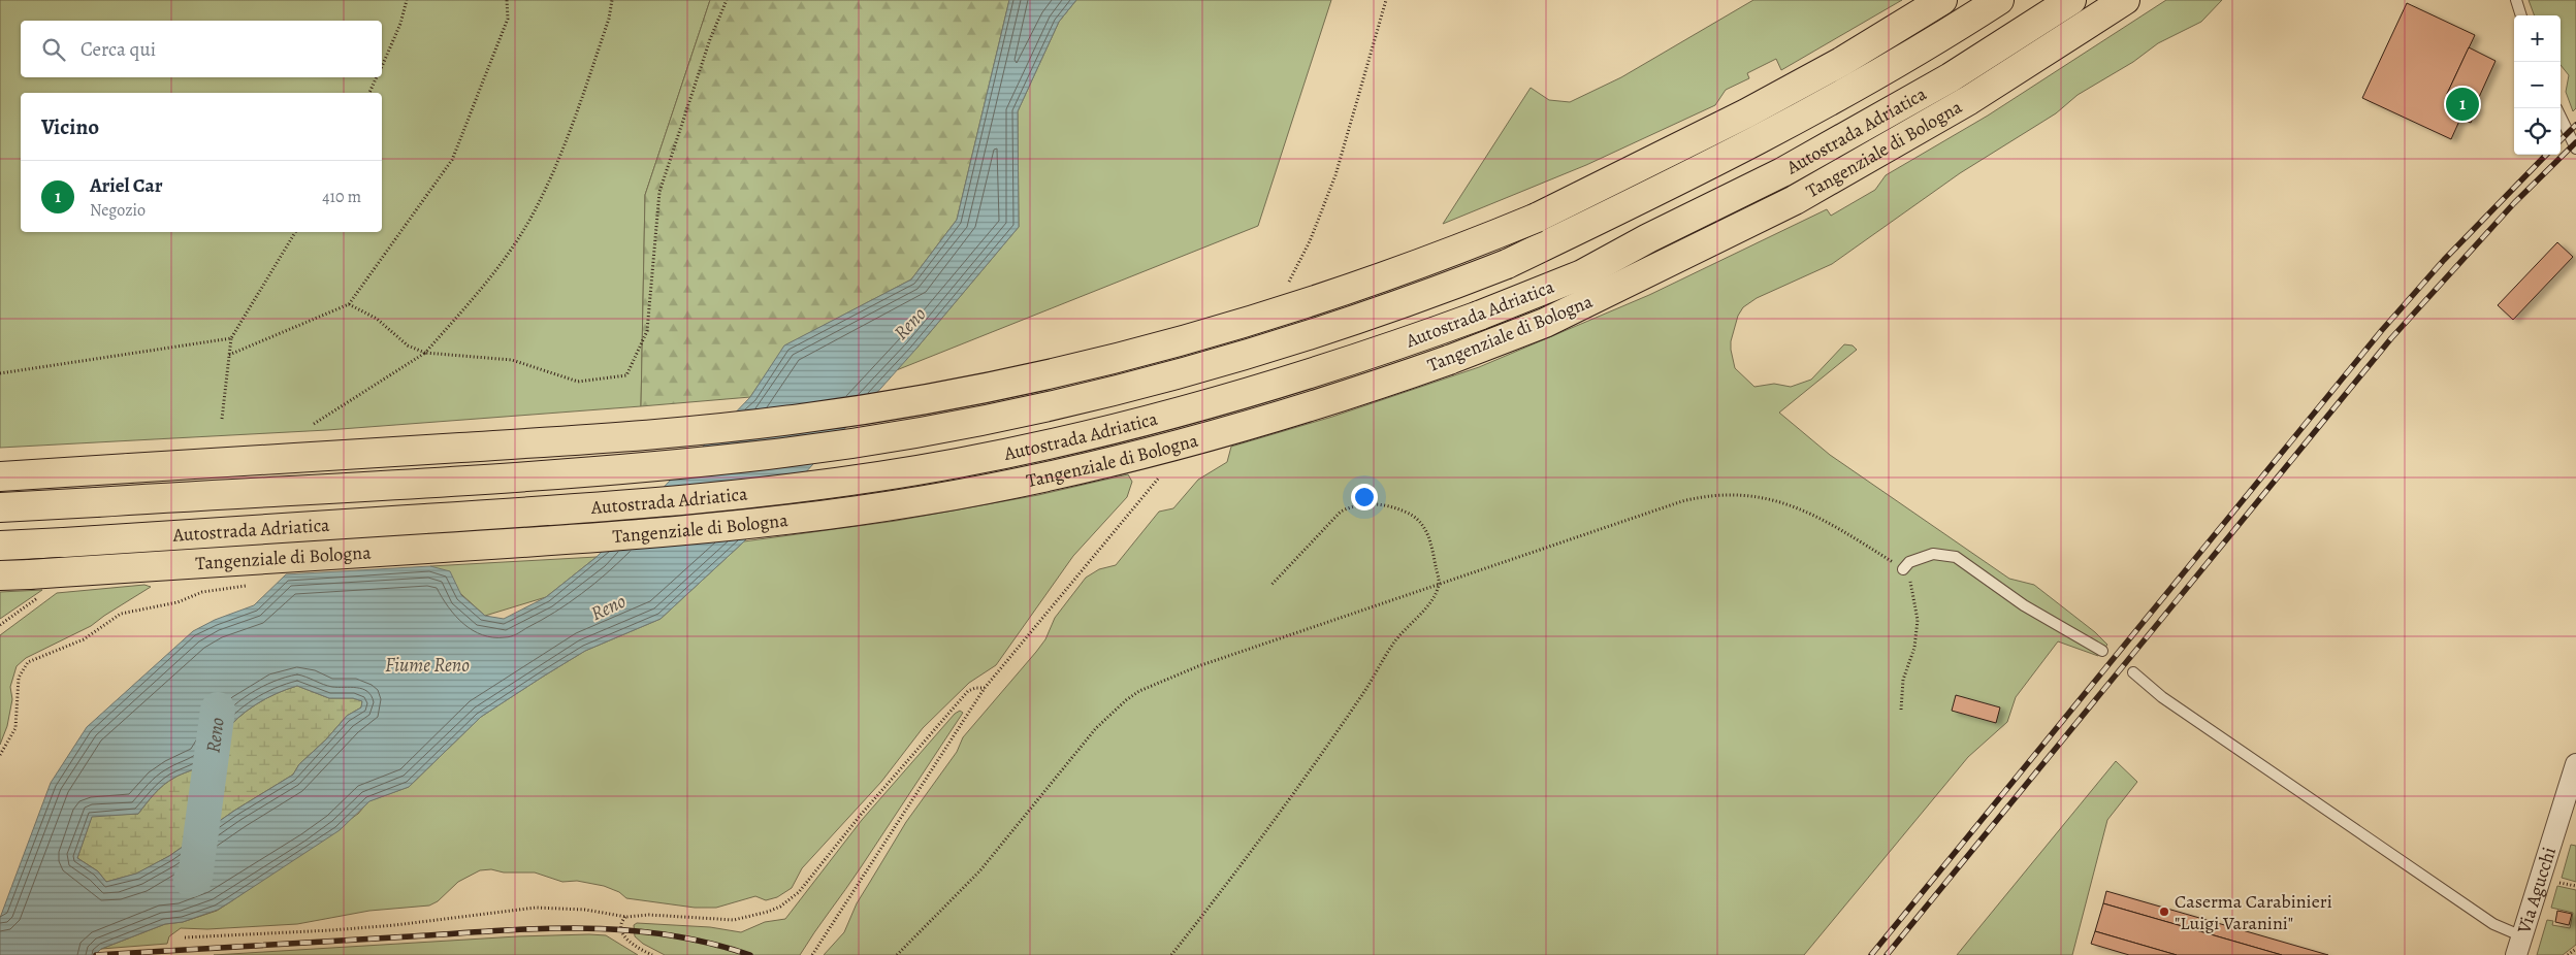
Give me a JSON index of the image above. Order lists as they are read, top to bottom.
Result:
{
  "streets": {
    "highway": ["Autostrada Adriatica", "Tangenziale di Bologna"],
    "street": ["Via Agucchi"]
  },
  "water": ["Reno", "Fiume Reno"],
  "places": ["Caserma Carabinieri \"Luigi Varanini\""],
  "page": {
    "map_buttons": ["+", "−"],
    "search": "Cerca qui",
    "pins": "1",
    "heading": "Vicino",
    "list": [
      {
        "mark": "1",
        "name": "Ariel Car",
        "note": "Negozio",
        "value": "410 m"
      }
    ]
  }
}
